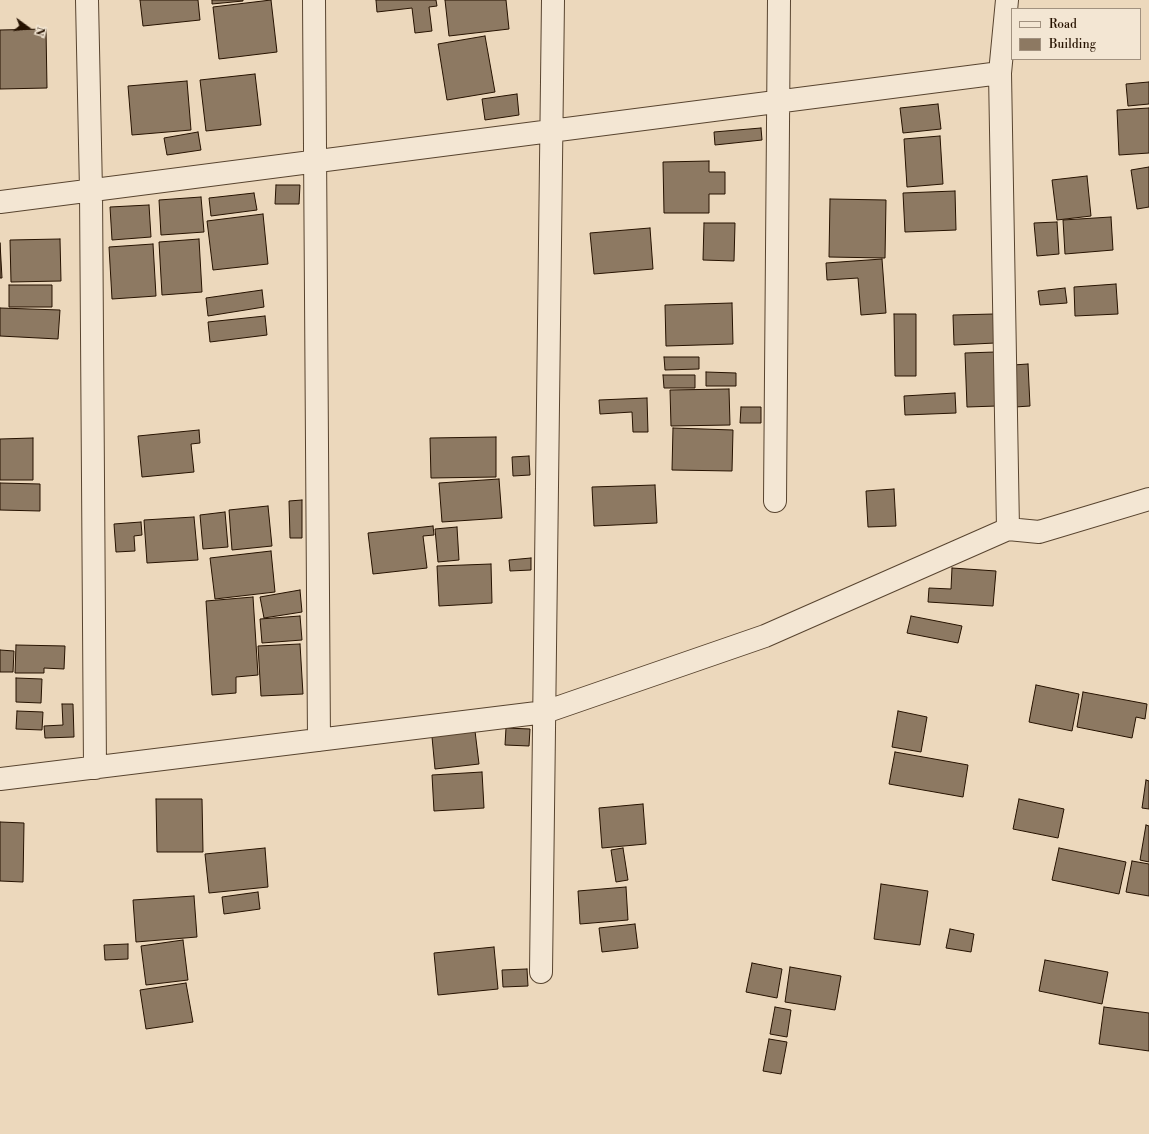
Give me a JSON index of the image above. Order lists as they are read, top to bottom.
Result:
{
  "legend": ["Road", "Building"],
  "north": "right"
}
